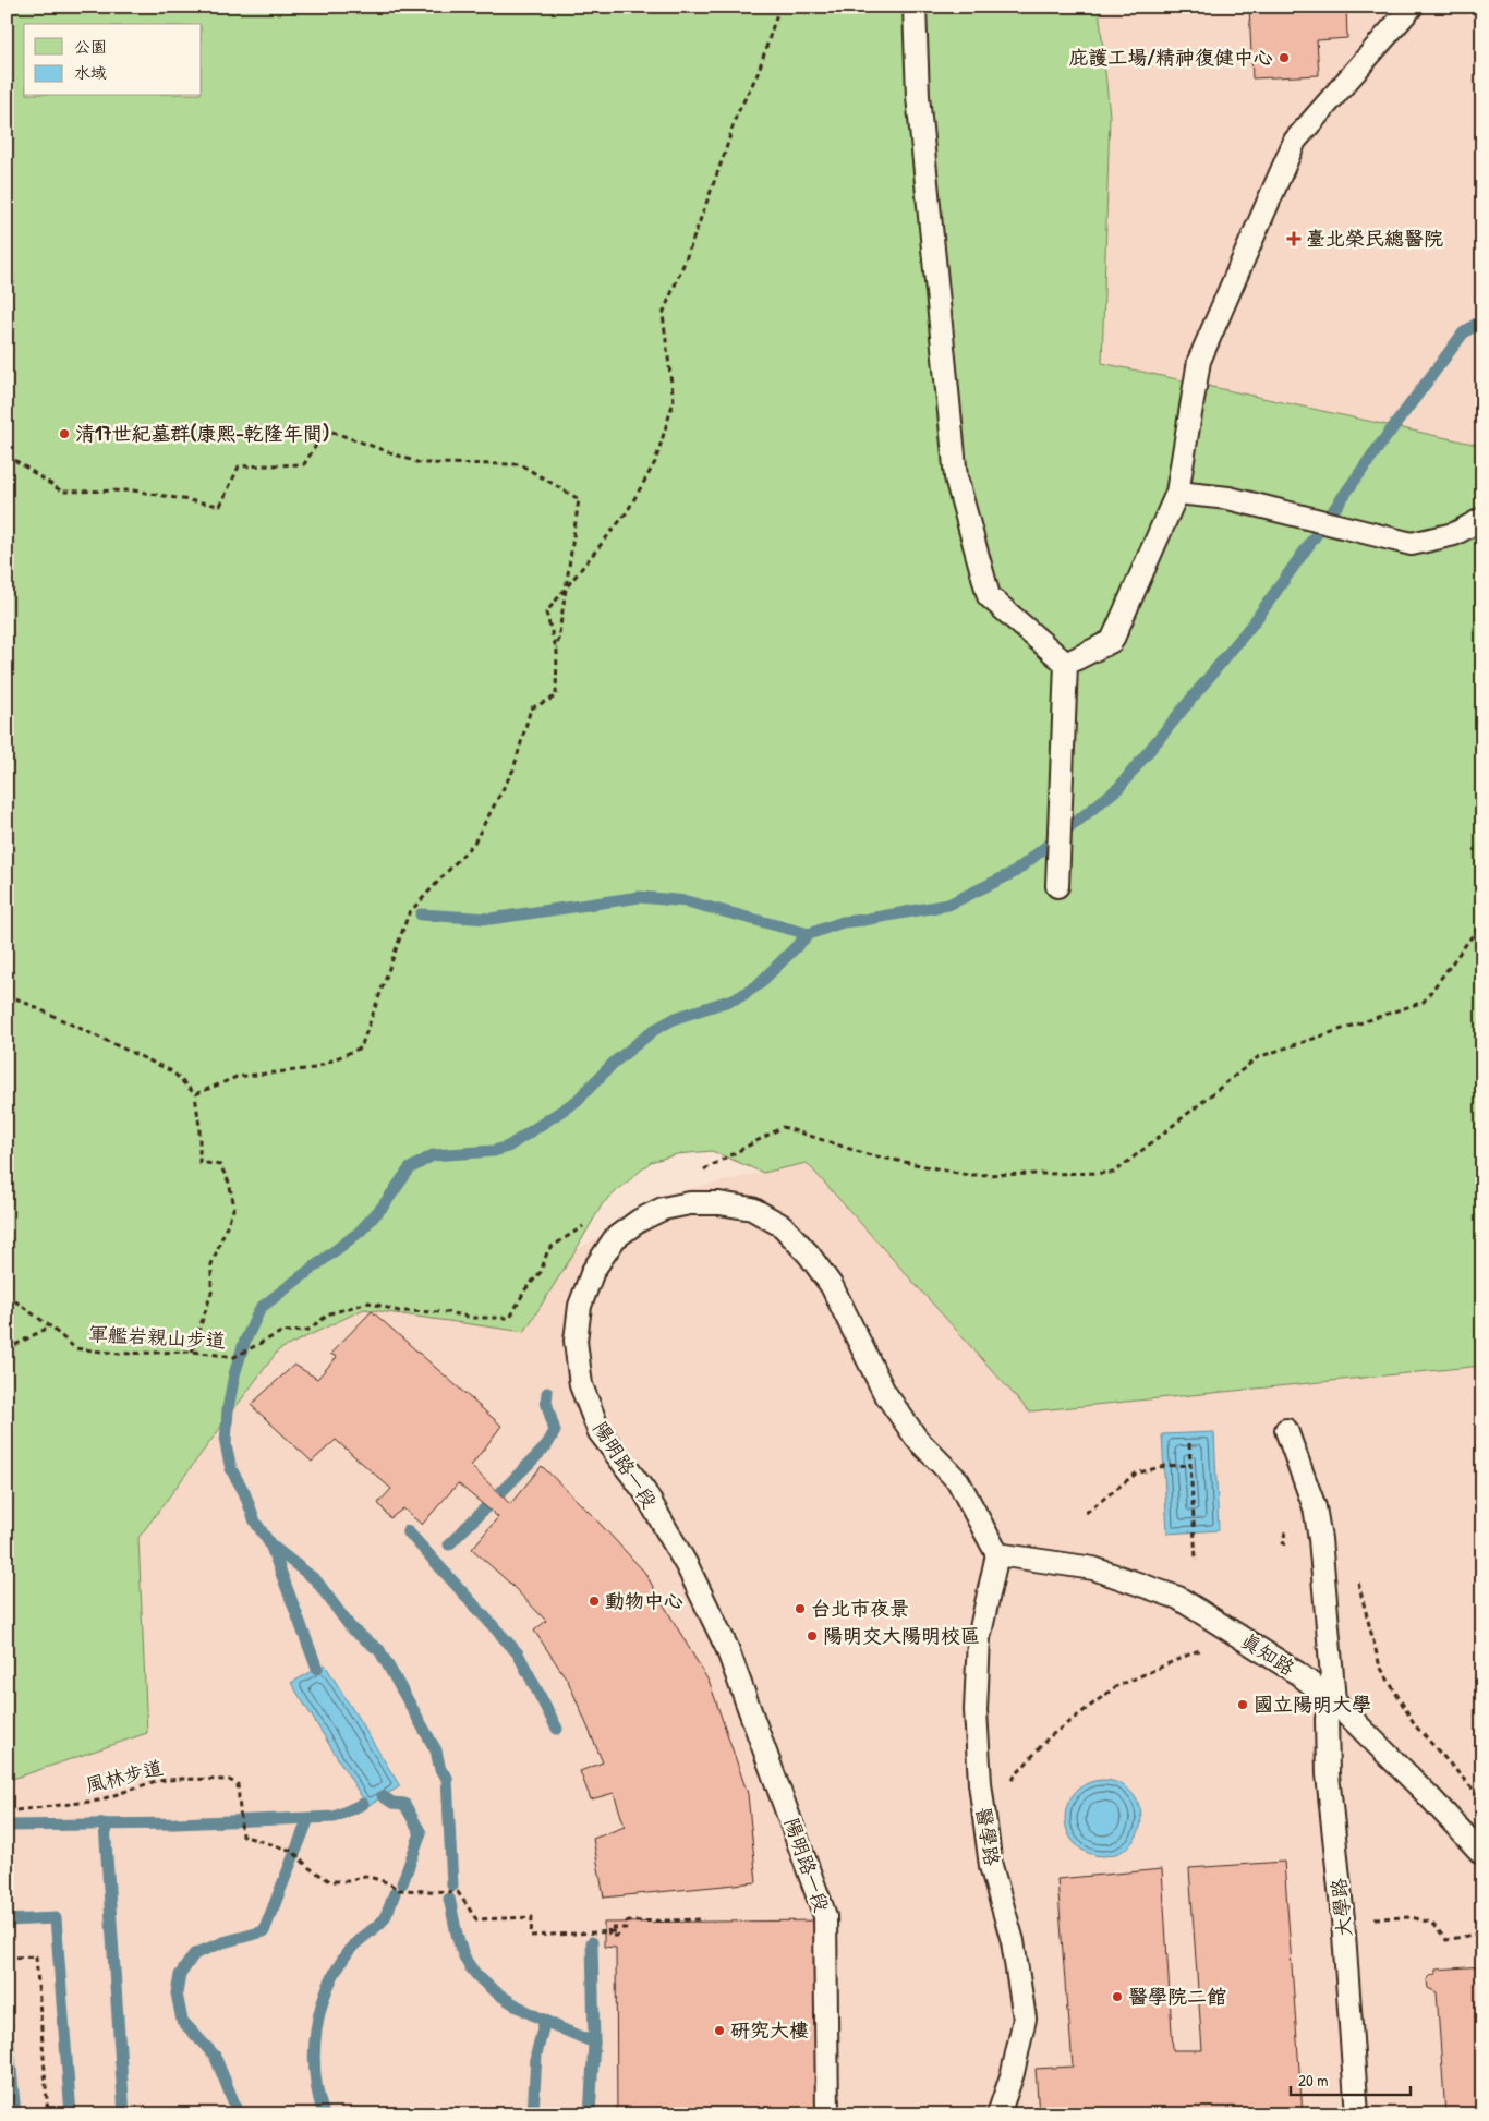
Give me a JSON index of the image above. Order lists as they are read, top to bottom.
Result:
{
  "streets": {
    "lane": [
      "陽明路一段",
      "真知路",
      "醫學路",
      "大學路"
    ],
    "path": ["軍艦岩親山步道", "風林步道"]
  },
  "crossings": [
    ["陽明路一段", "真知路"],
    ["陽明路一段", "醫學路"],
    ["真知路", "醫學路"],
    ["真知路", "大學路"]
  ],
  "places": {
    "other": [
      "庇護工場/精神復健中心",
      "清17世紀墓群(康熙-乾隆年間)",
      "動物中心",
      "台北市夜景",
      "陽明交大陽明校區",
      "國立陽明大學",
      "醫學院二館",
      "研究大樓"
    ],
    "health": ["臺北榮民總醫院"]
  },
  "legend": ["公園", "水域"],
  "scale_bar": "20 m"
}
